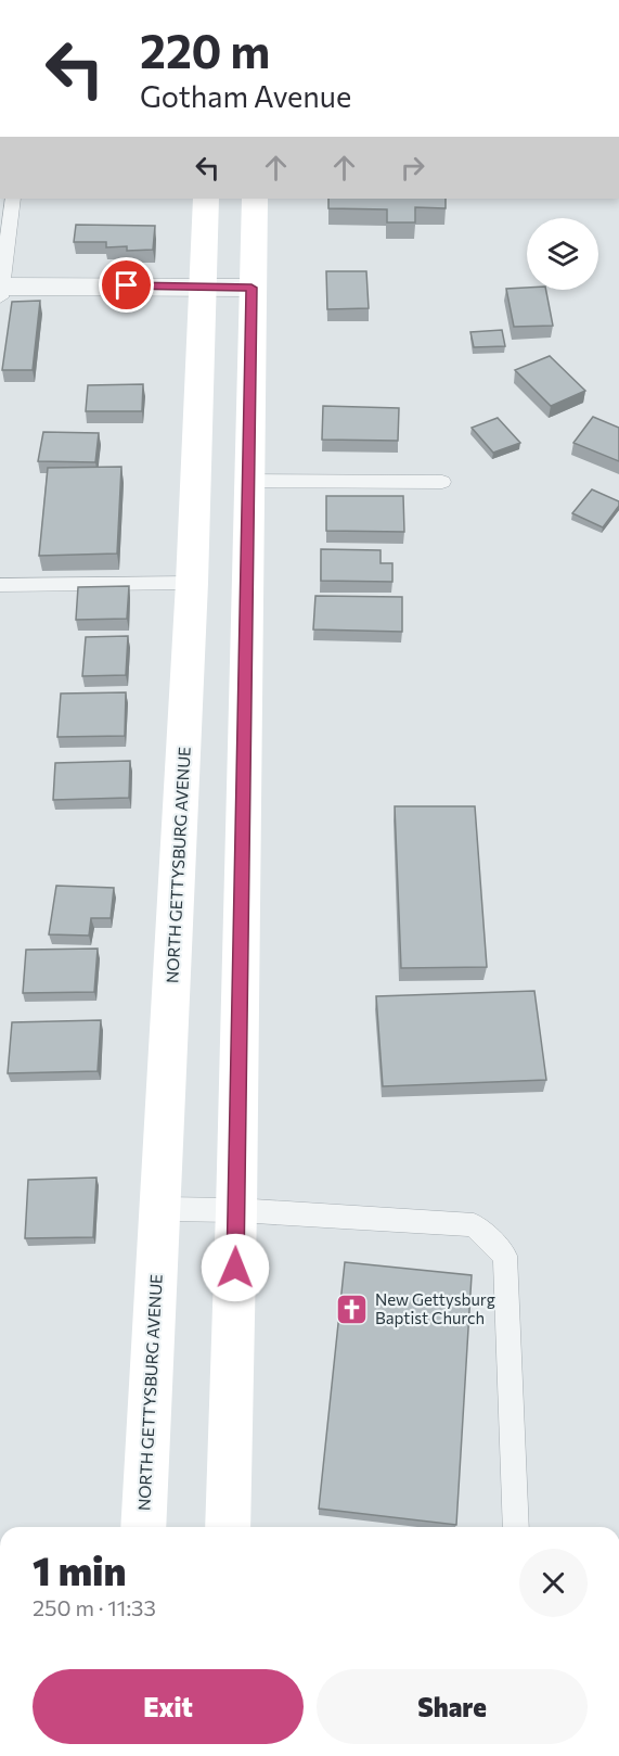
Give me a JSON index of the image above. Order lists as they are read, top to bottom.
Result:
{
  "streets": {
    "main road": ["NORTH GETTYSBURG AVENUE"]
  },
  "places": {
    "church": ["New Gettysburg Baptist Church"]
  },
  "page": {
    "turn": ["220 m", "Gotham Avenue"],
    "heading": ["1 min", "250 m · 11:33"],
    "buttons": ["Exit", "Share"]
  }
}
